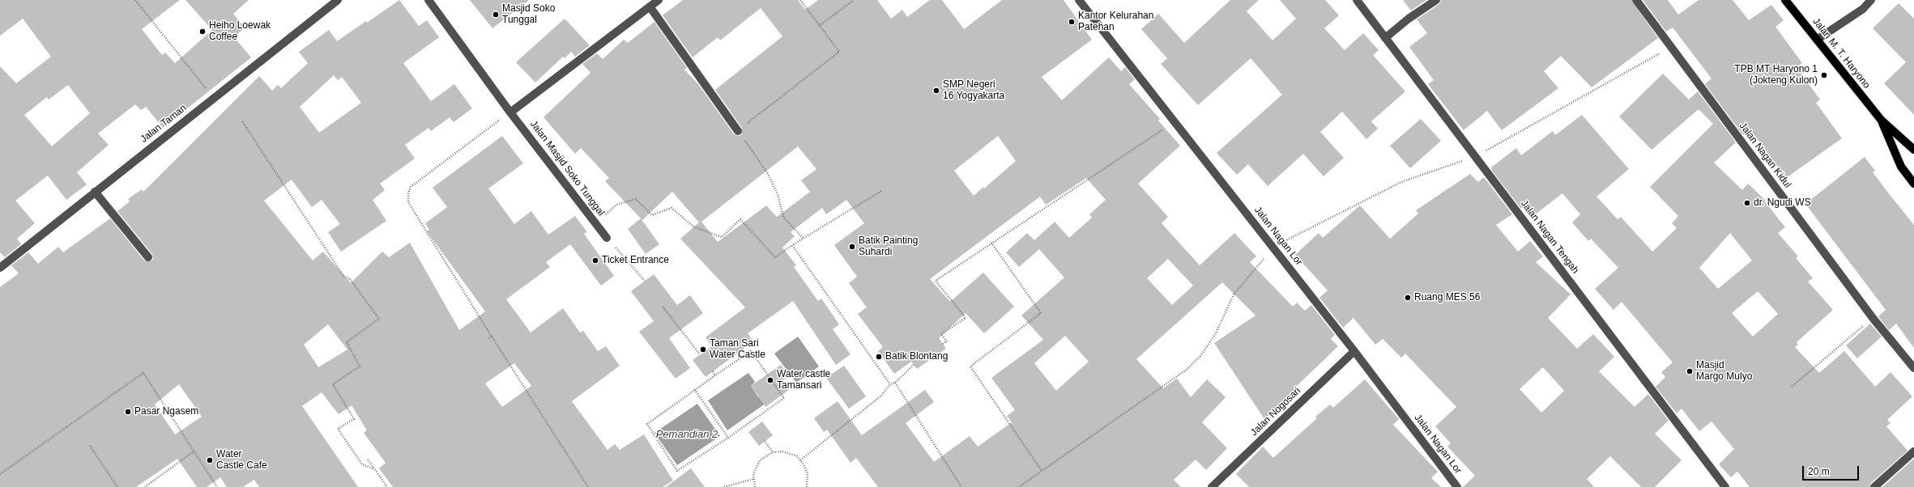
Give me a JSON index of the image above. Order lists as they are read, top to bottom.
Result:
{
  "streets": {
    "main road": ["Jalan M. T. Haryono"],
    "street": [
      "Jalan Taman",
      "Jalan Nagan Kidul",
      "Jalan Masjid Soko Tunggal",
      "Jalan Nagan Lor",
      "Jalan Nagan Tengah",
      "Jalan Nogosari"
    ]
  },
  "crossings": [
    ["Jalan Nagan Lor", "Jalan Nogosari"]
  ],
  "water": ["Pemandian 2"],
  "places": [
    "Masjid Soko Tunggal",
    "Kantor Kelurahan Patehan",
    "Heiho Loewak Coffee",
    "TPB MT Haryono 1 (Jokteng Kulon)",
    "SMP Negeri 16 Yogyakarta",
    "dr. Ngudi WS",
    "Batik Painting Suhardi",
    "Ticket Entrance",
    "Ruang MES 56",
    "Taman Sari Water Castle",
    "Batik Blontang",
    "Masjid Margo Mulyo",
    "Water castle Tamansari",
    "Pasar Ngasem",
    "Water Castle Cafe"
  ],
  "scale_bar": "20 m"
}
